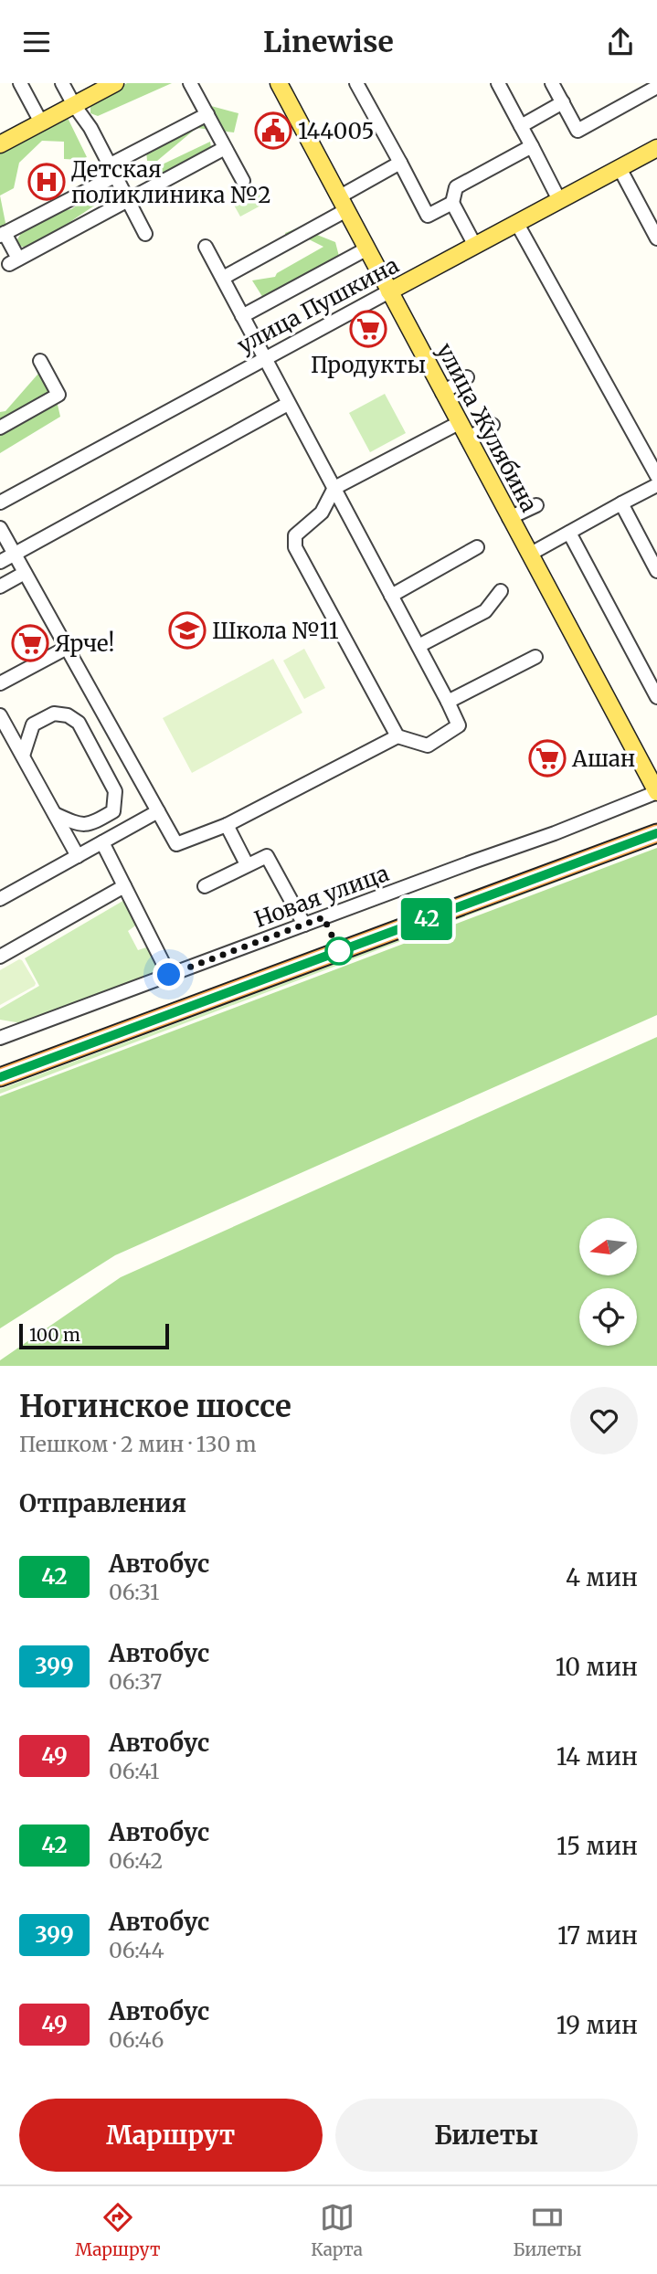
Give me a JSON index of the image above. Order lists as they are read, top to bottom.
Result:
{
  "streets": {
    "main road": ["улица Пушкина", "улица Жулябина"],
    "street": ["Новая улица"]
  },
  "crossings": [
    ["улица Пушкина", "улица Жулябина"],
    ["улица Жулябина", "Новая улица"]
  ],
  "places": {
    "public building": ["144005"],
    "hospital": ["Детская поликлиника №2"],
    "supermarket": ["Продукты", "Ярче!", "Ашан"],
    "school or university": ["Школа №11"]
  },
  "lines": ["bus line 42"],
  "scale_bar": "100 m",
  "north": "left",
  "page": {
    "header": "Linewise",
    "on_map": "42",
    "scale": "100 m",
    "heading": [
      ["Ногинское шоссе", "Пешком · 2 мин · 130 m"],
      "Отправления"
    ],
    "list": [
      {
        "mark": "42",
        "name": "Автобус",
        "note": "06:31",
        "value": "4 мин"
      },
      {
        "mark": "399",
        "name": "Автобус",
        "note": "06:37",
        "value": "10 мин"
      },
      {
        "mark": "49",
        "name": "Автобус",
        "note": "06:41",
        "value": "14 мин"
      },
      {
        "mark": "42",
        "name": "Автобус",
        "note": "06:42",
        "value": "15 мин"
      },
      {
        "mark": "399",
        "name": "Автобус",
        "note": "06:44",
        "value": "17 мин"
      },
      {
        "mark": "49",
        "name": "Автобус",
        "note": "06:46",
        "value": "19 мин"
      }
    ],
    "buttons": ["Маршрут", "Билеты"],
    "tabs": ["Маршрут", "Карта", "Билеты"]
  }
}
